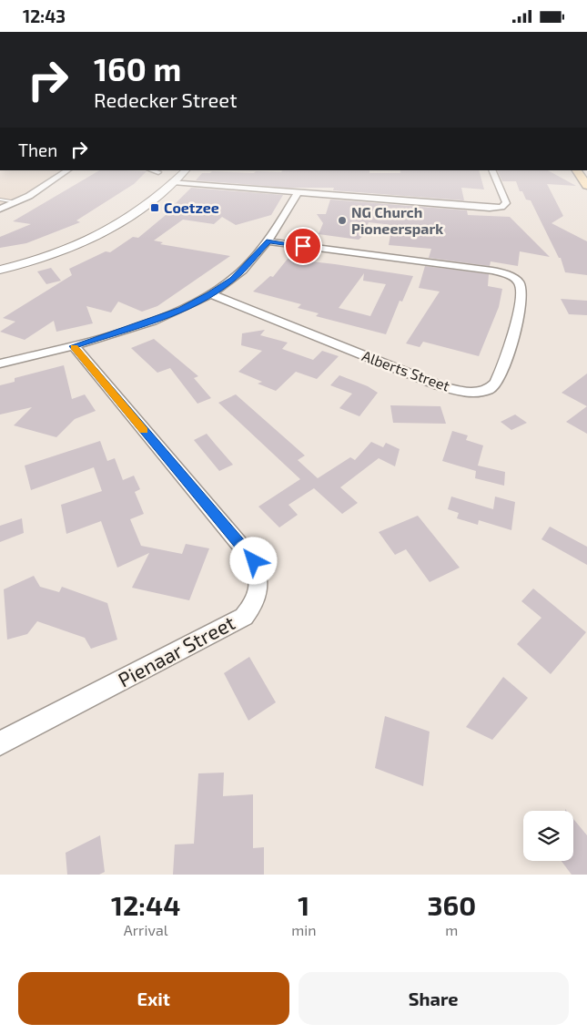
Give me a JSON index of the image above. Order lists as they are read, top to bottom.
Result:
{
  "streets": {
    "street": ["Alberts Street", "Pienaar Street"]
  },
  "places": {
    "transit": ["Coetzee"],
    "other": ["NG Church Pioneerspark"]
  },
  "page": {
    "status": "12:43",
    "turn": ["160 m", "Redecker Street"],
    "then": "Then",
    "eta": [
      "12:44",
      "Arrival",
      "1",
      "min",
      "360",
      "m"
    ],
    "buttons": ["Exit", "Share"]
  }
}
